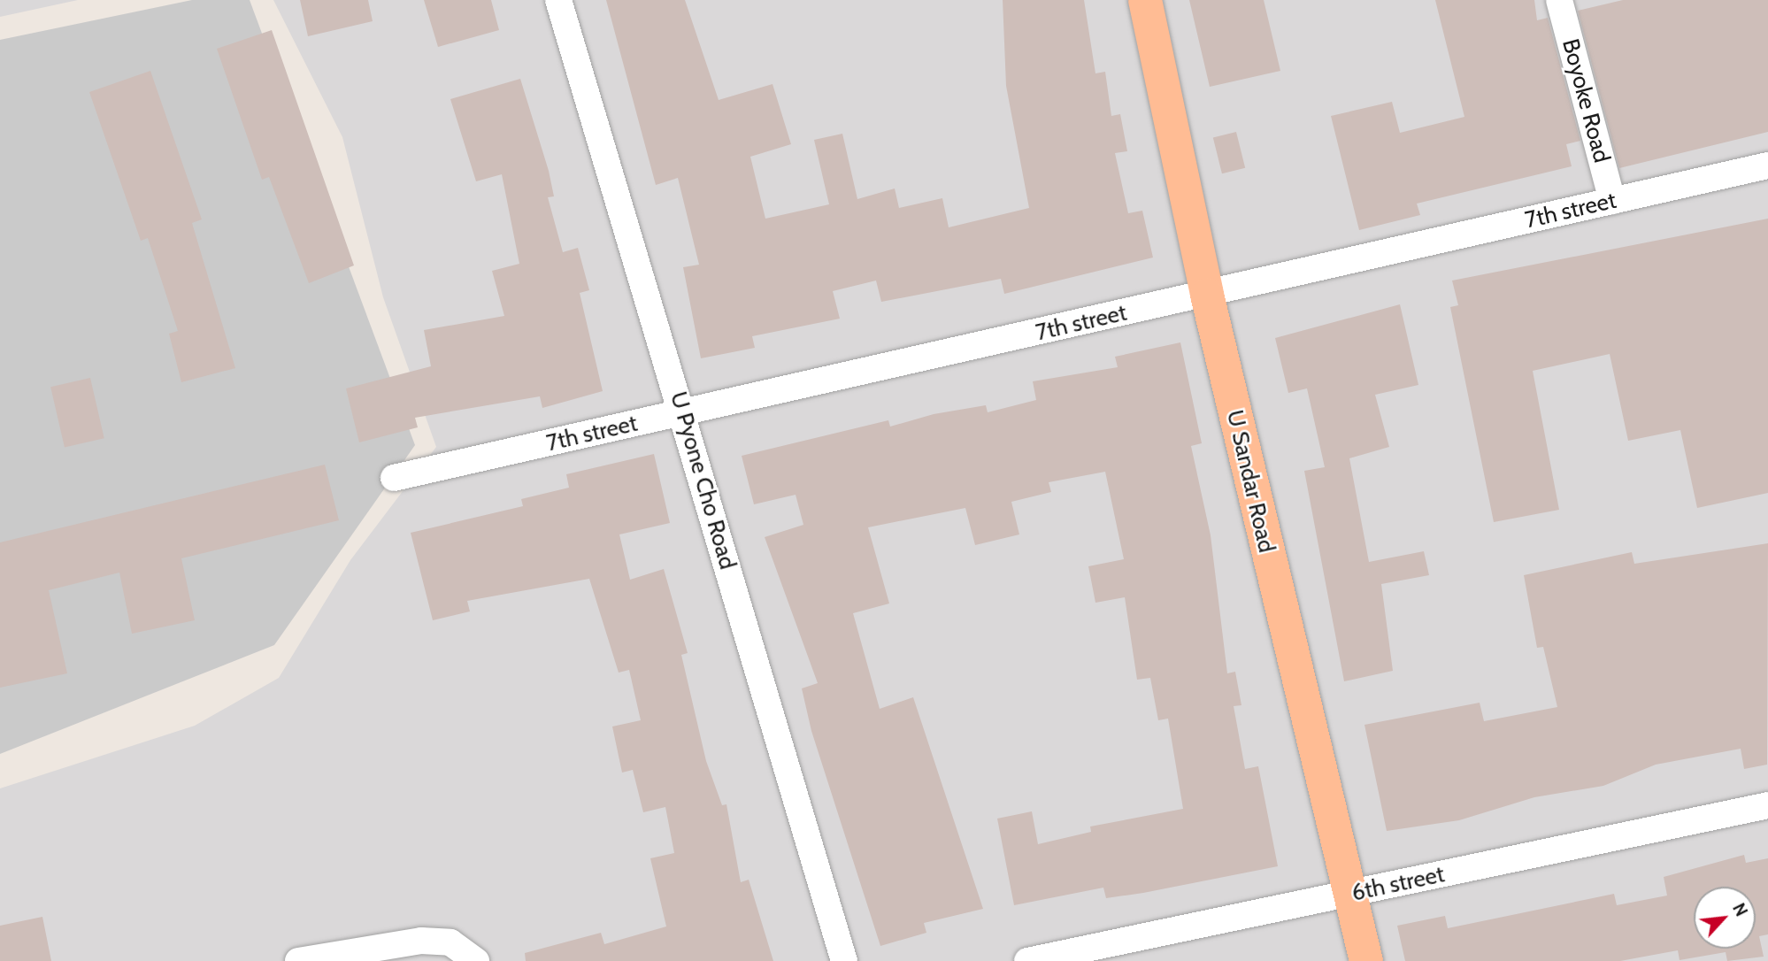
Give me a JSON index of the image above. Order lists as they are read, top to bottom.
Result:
{
  "streets": {
    "main road": ["U Sandar Road"],
    "street": [
      "Boyoke Road",
      "7th street",
      "U Pyone Cho Road",
      "6th street"
    ]
  },
  "crossings": [
    ["Boyoke Road", "7th street"],
    ["7th street", "U Pyone Cho Road"],
    ["7th street", "U Sandar Road"],
    ["U Sandar Road", "6th street"]
  ],
  "north": "top right"
}
